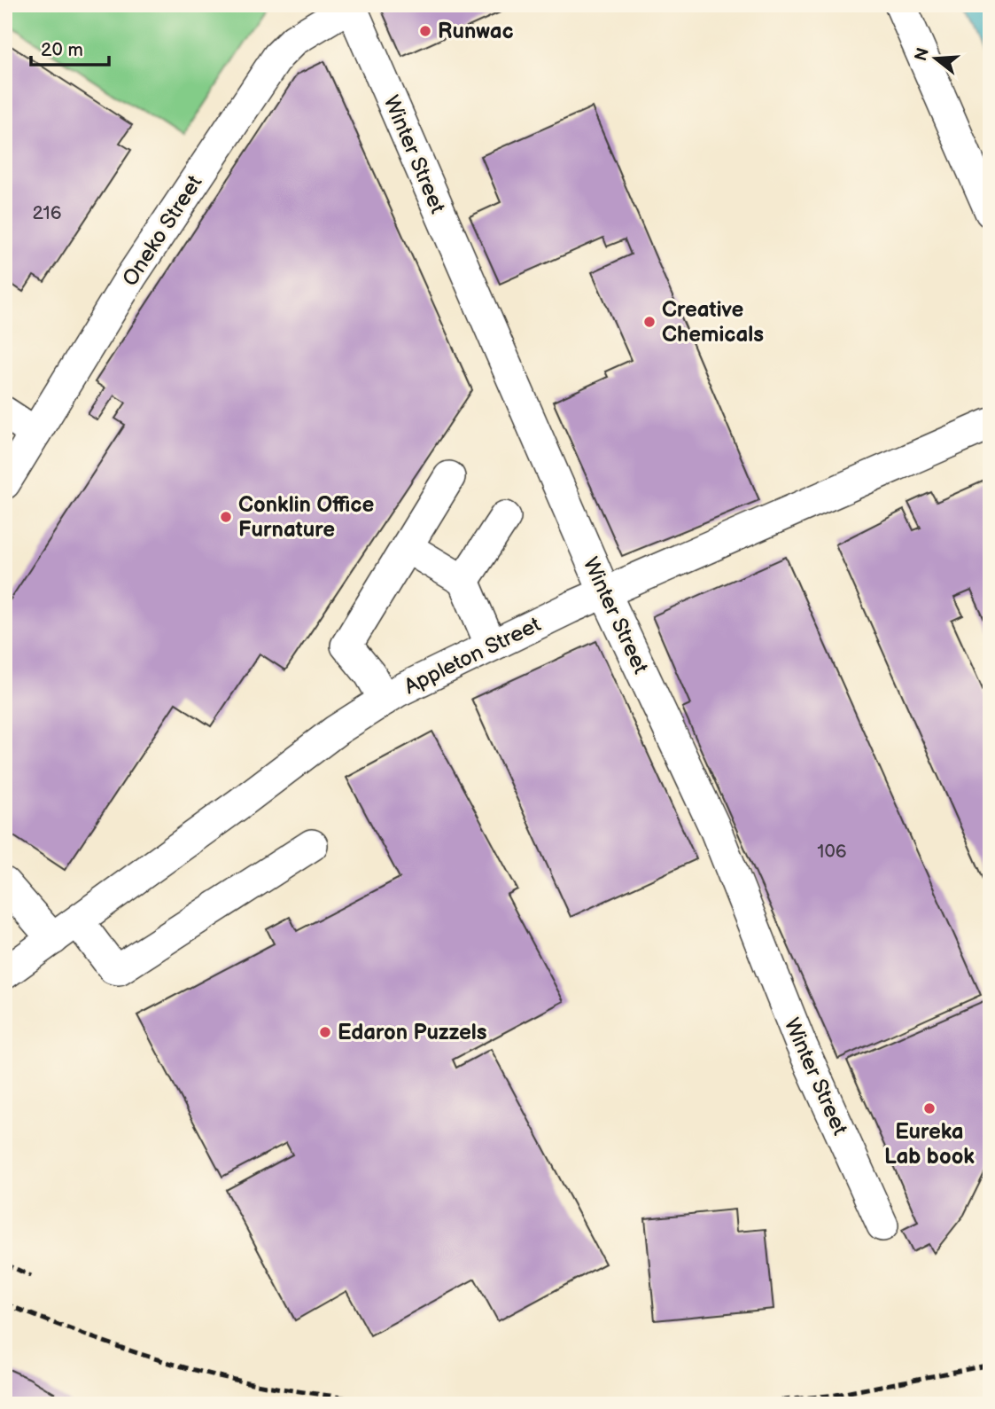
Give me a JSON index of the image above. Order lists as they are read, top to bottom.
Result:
{
  "streets": {
    "street": ["Winter Street", "Oneko Street", "Appleton Street"]
  },
  "crossings": [
    ["Winter Street", "Oneko Street"],
    ["Winter Street", "Appleton Street"]
  ],
  "places": [
    "Runwac",
    "Creative Chemicals",
    "Conklin Office Furnature",
    "Edaron Puzzels",
    "Eureka Lab book"
  ],
  "house_numbers": ["216", "106"],
  "scale_bar": "20 m",
  "north": "left"
}
